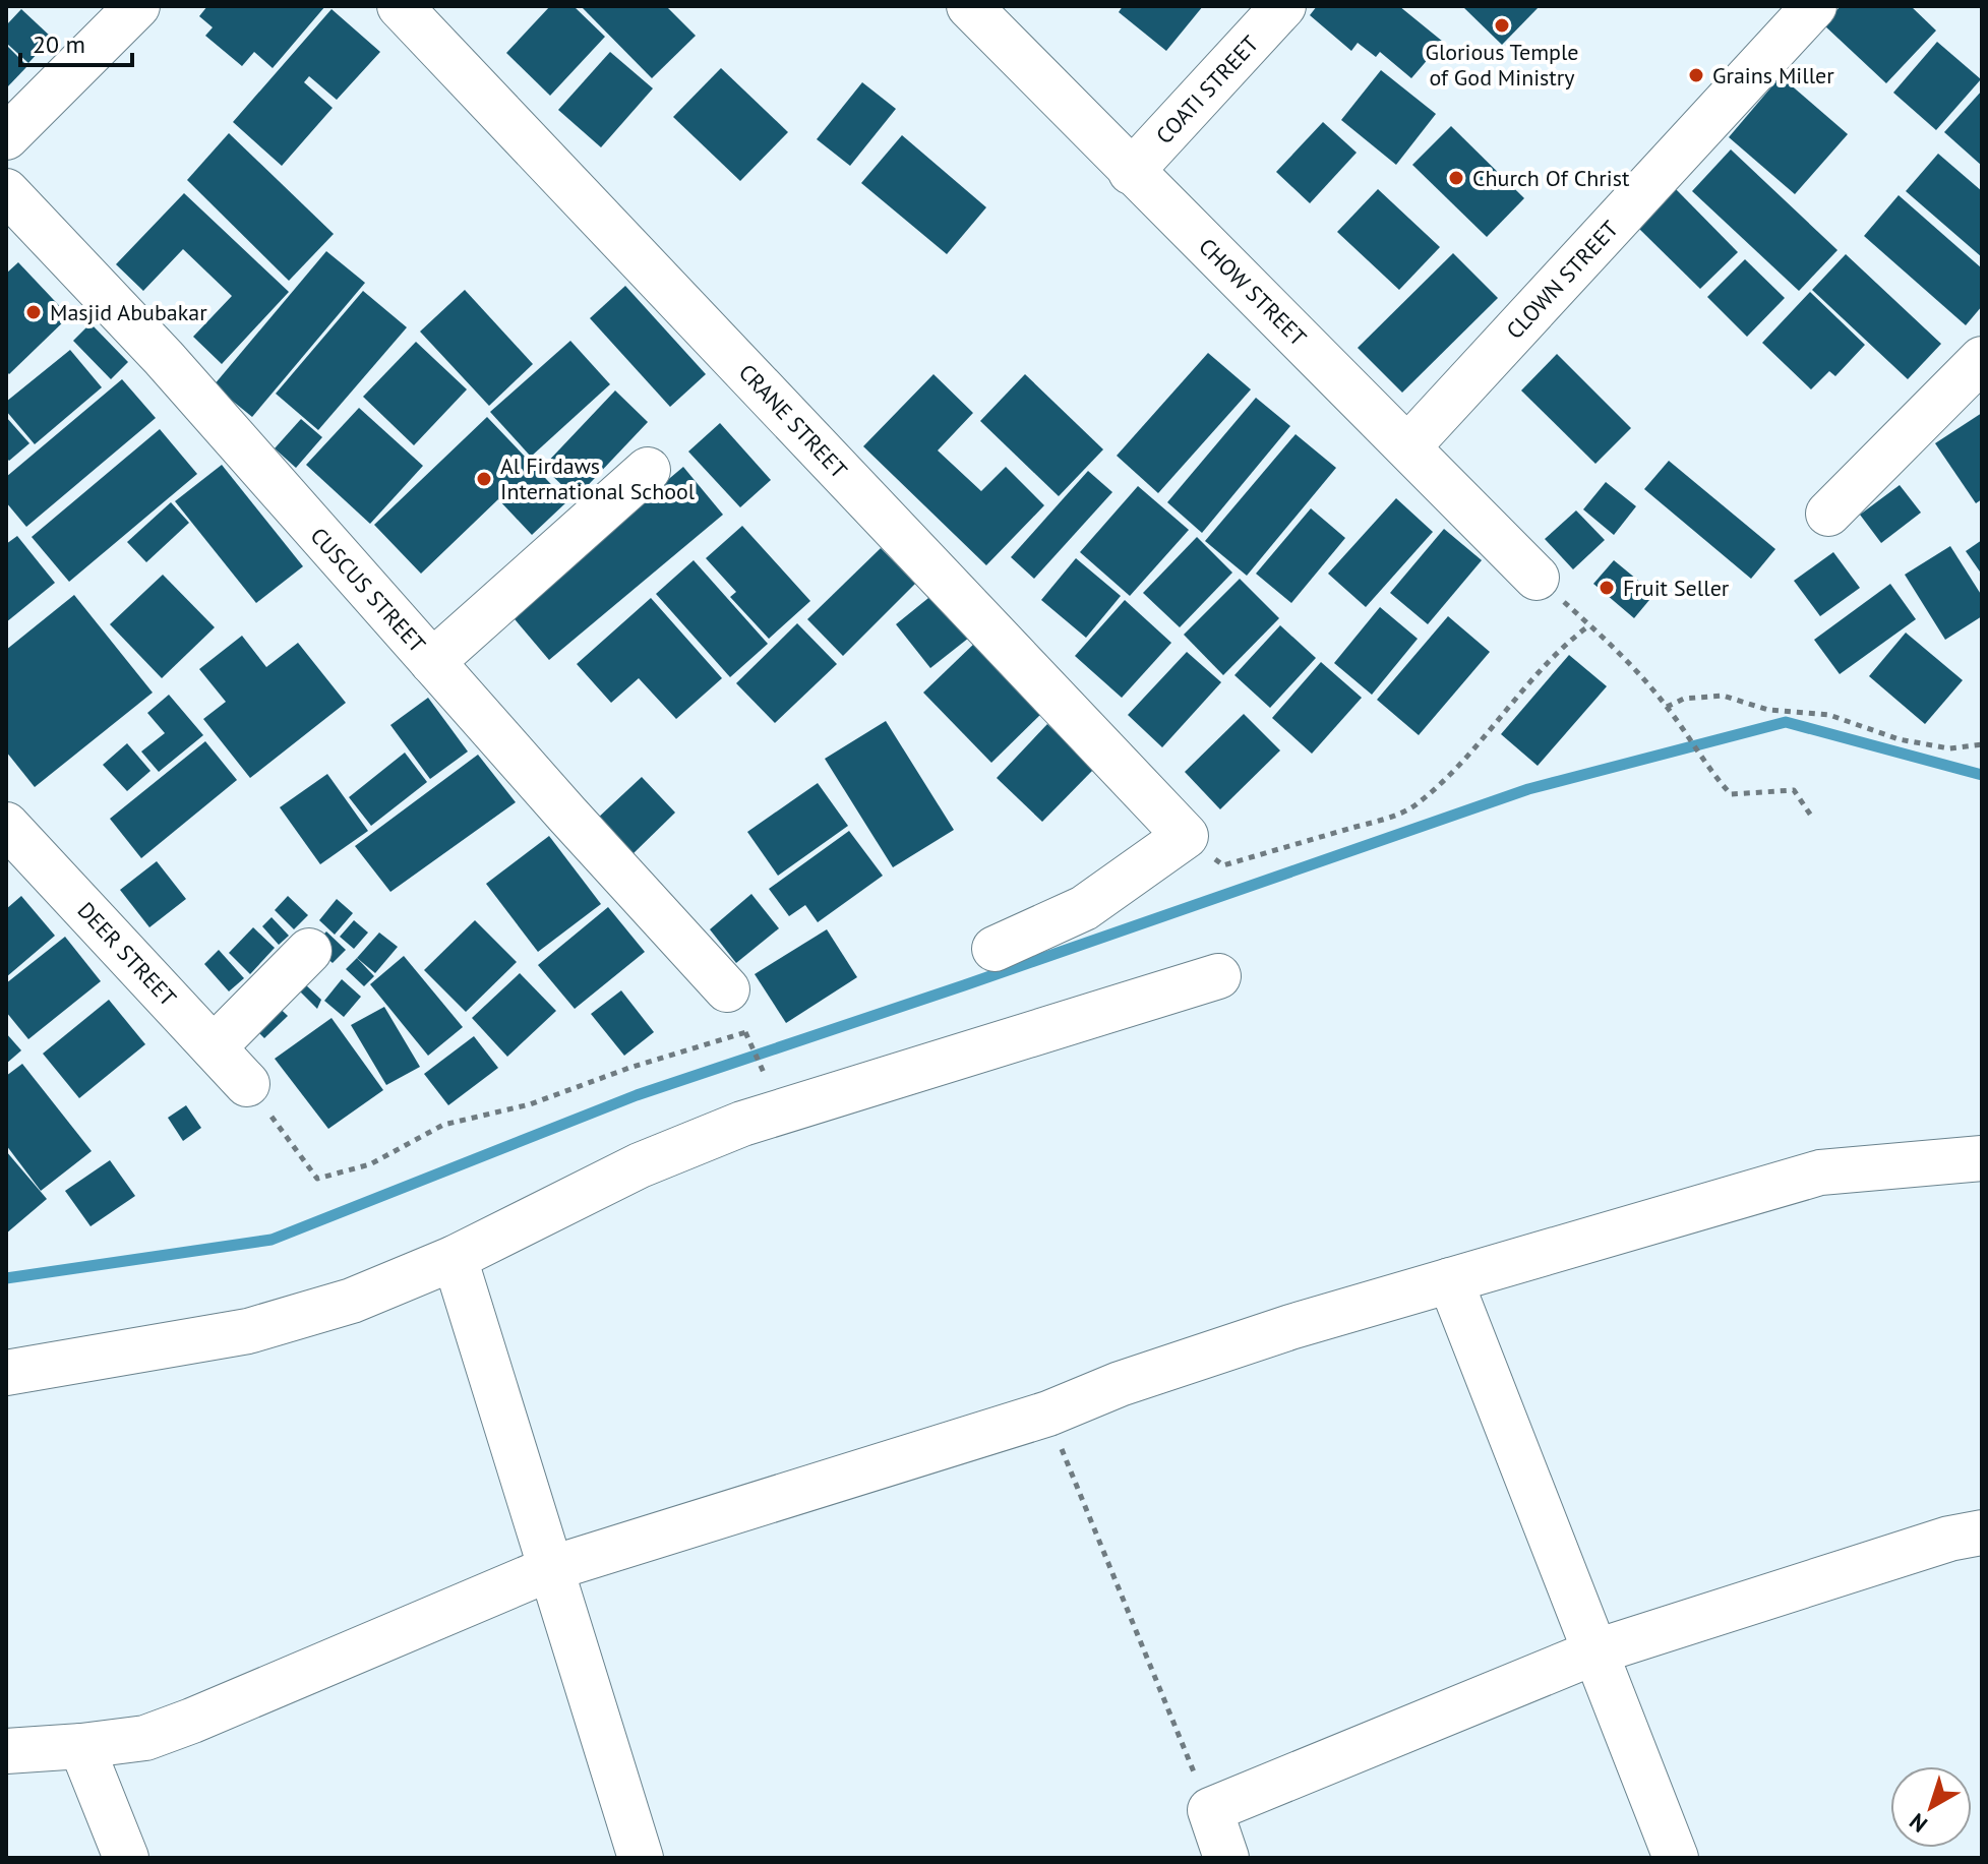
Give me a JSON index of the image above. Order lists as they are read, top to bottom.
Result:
{
  "streets": {
    "street": [
      "COATI STREET",
      "CLOWN STREET",
      "CHOW STREET",
      "CRANE STREET",
      "CUSCUS STREET",
      "DEER STREET"
    ]
  },
  "crossings": [
    ["COATI STREET", "CHOW STREET"],
    ["CLOWN STREET", "CHOW STREET"]
  ],
  "places": [
    "Glorious Temple of God Ministry",
    "Grains Miller",
    "Church Of Christ",
    "Masjid Abubakar",
    "Al Firdaws International School",
    "Fruit Seller"
  ],
  "scale_bar": "20 m",
  "north": "bottom left"
}
